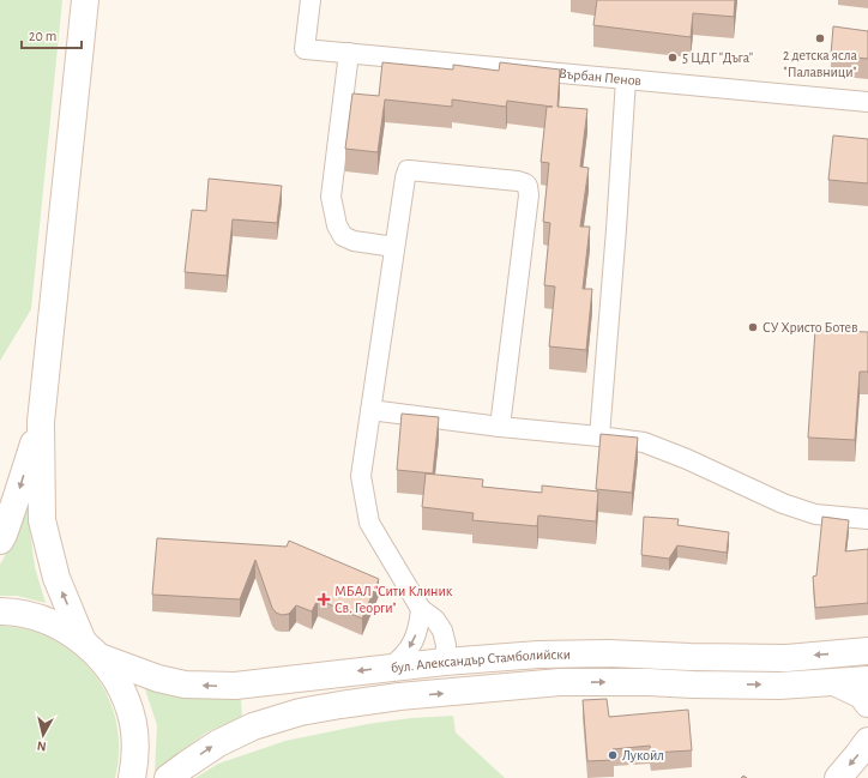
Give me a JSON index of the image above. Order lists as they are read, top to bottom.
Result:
{
  "streets": {
    "main road": ["бул. Александър Стамболийски"],
    "street": ["Върбан Пенов"]
  },
  "places": {
    "other": [
      "2 детска ясла \"Палавници\"",
      "5 ЦДГ \"Дъга\"",
      "СУ Христо Ботев",
      "Лукойл"
    ],
    "health": ["МБАЛ \"Сити Клиник Св. Георги\""]
  },
  "scale_bar": "20 m",
  "north": "bottom"
}
